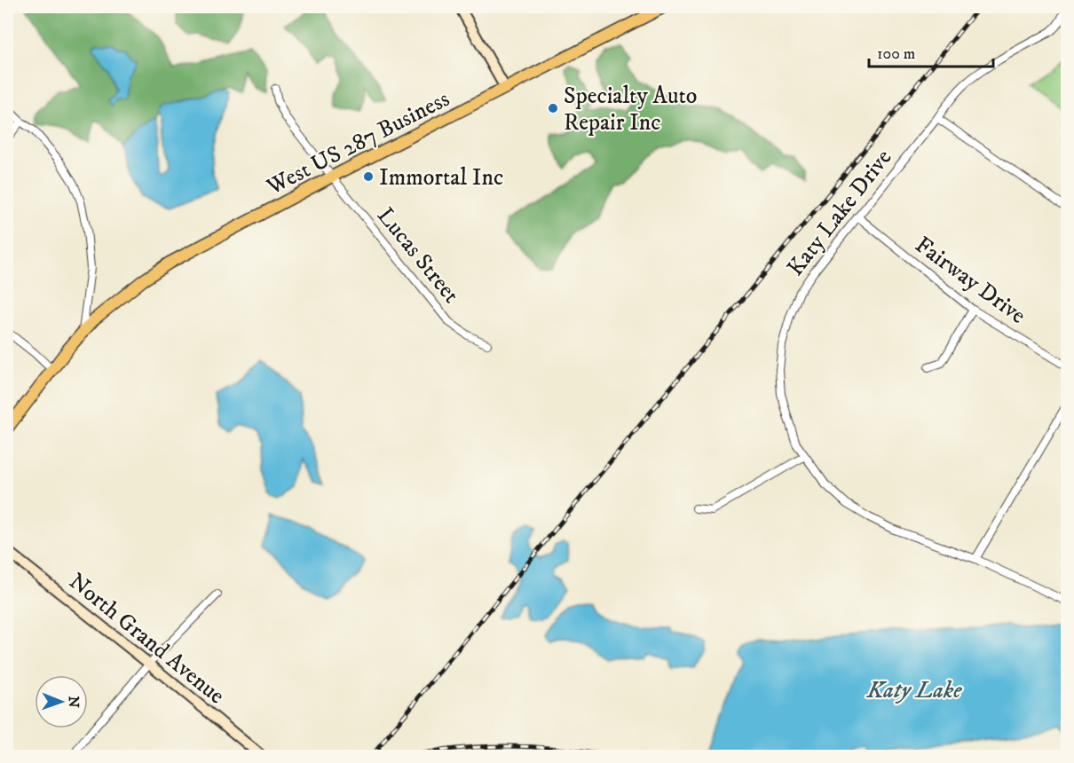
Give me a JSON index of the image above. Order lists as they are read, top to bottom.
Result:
{
  "streets": {
    "main road": ["West US 287 Business", "North Grand Avenue"],
    "street": ["Katy Lake Drive", "Lucas Street", "Fairway Drive"]
  },
  "crossings": [
    ["West US 287 Business", "Lucas Street"],
    ["Katy Lake Drive", "Fairway Drive"]
  ],
  "water": ["Katy Lake"],
  "places": ["Specialty Auto Repair Inc", "Immortal Inc"],
  "scale_bar": "100 m",
  "north": "right"
}
